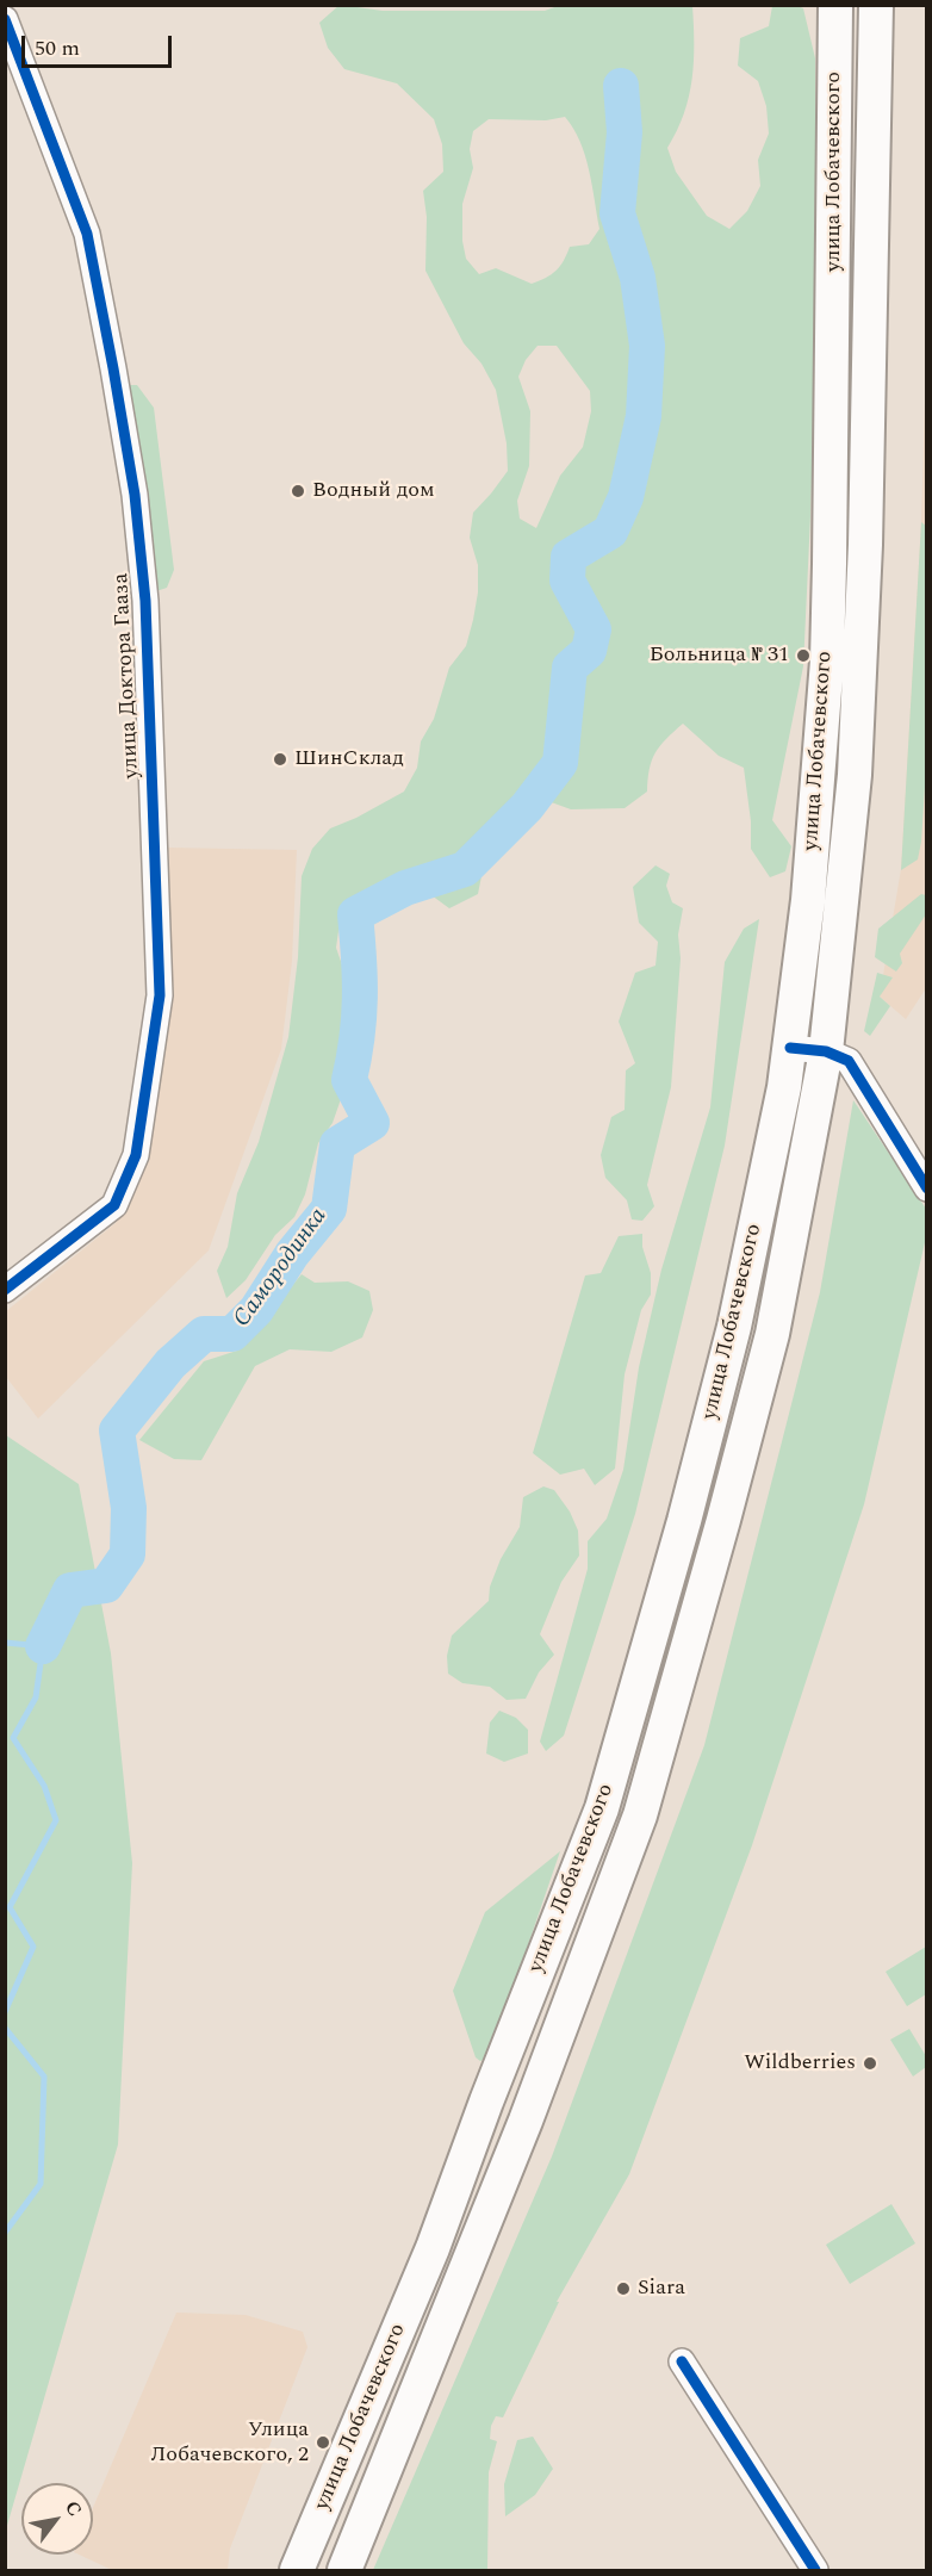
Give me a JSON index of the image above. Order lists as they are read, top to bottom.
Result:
{
  "streets": {
    "main road": ["улица Лобачевского"],
    "street": ["улица Доктора Гааза"]
  },
  "water": ["Самородинка"],
  "places": [
    "Водный дом",
    "Больница № 31",
    "ШинСклад",
    "Wildberries",
    "Siara",
    "Улица Лобачевского, 2"
  ],
  "scale_bar": "50 m",
  "north": "top right"
}
